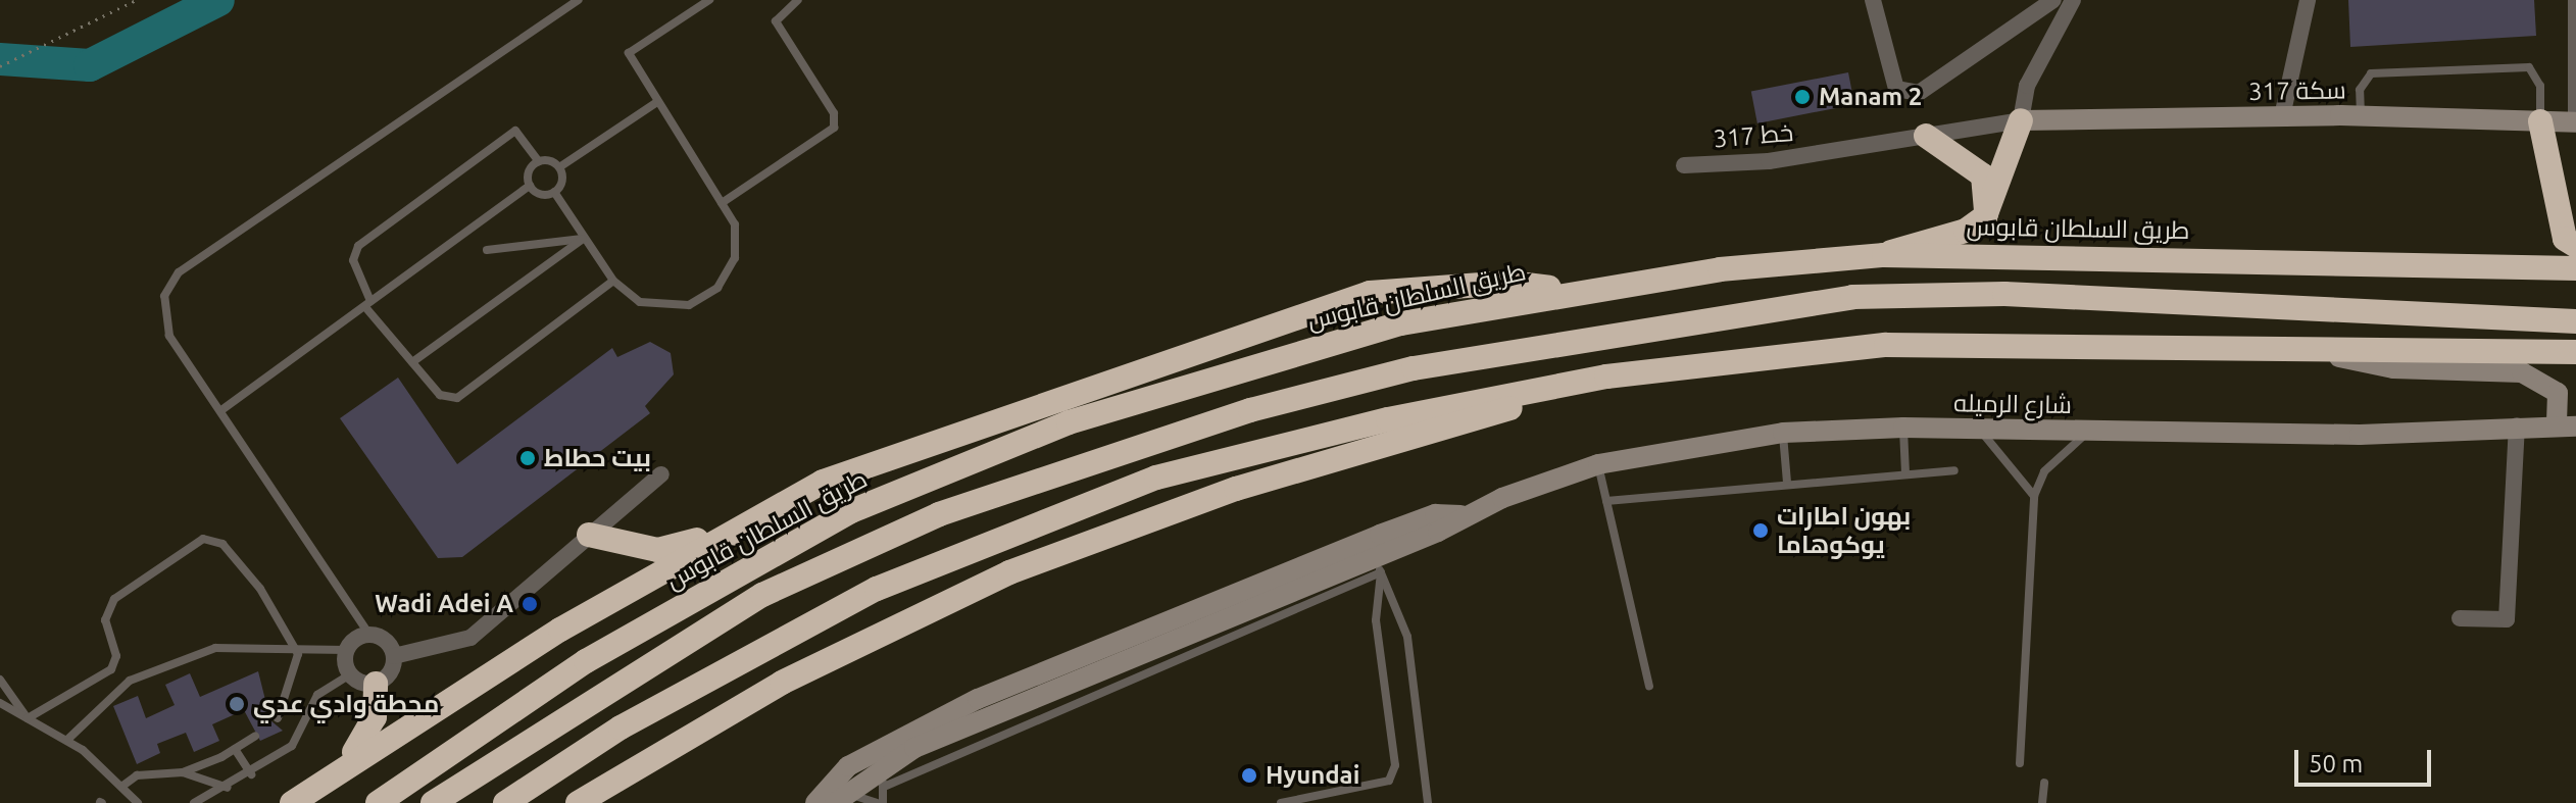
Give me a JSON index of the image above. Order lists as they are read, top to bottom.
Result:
{
  "streets": {
    "highway": ["طريق السلطان قابوس"],
    "street": ["سكة 317", "خط 317", "شارع الرميله"]
  },
  "crossings": [
    ["سكة 317", "خط 317"]
  ],
  "places": [
    "Manam 2",
    "بيت حطاط",
    "بهون اطارات يوكوهاما",
    "Wadi Adei A",
    "محطة وادي عدي",
    "Hyundai"
  ],
  "scale_bar": "50 m"
}
